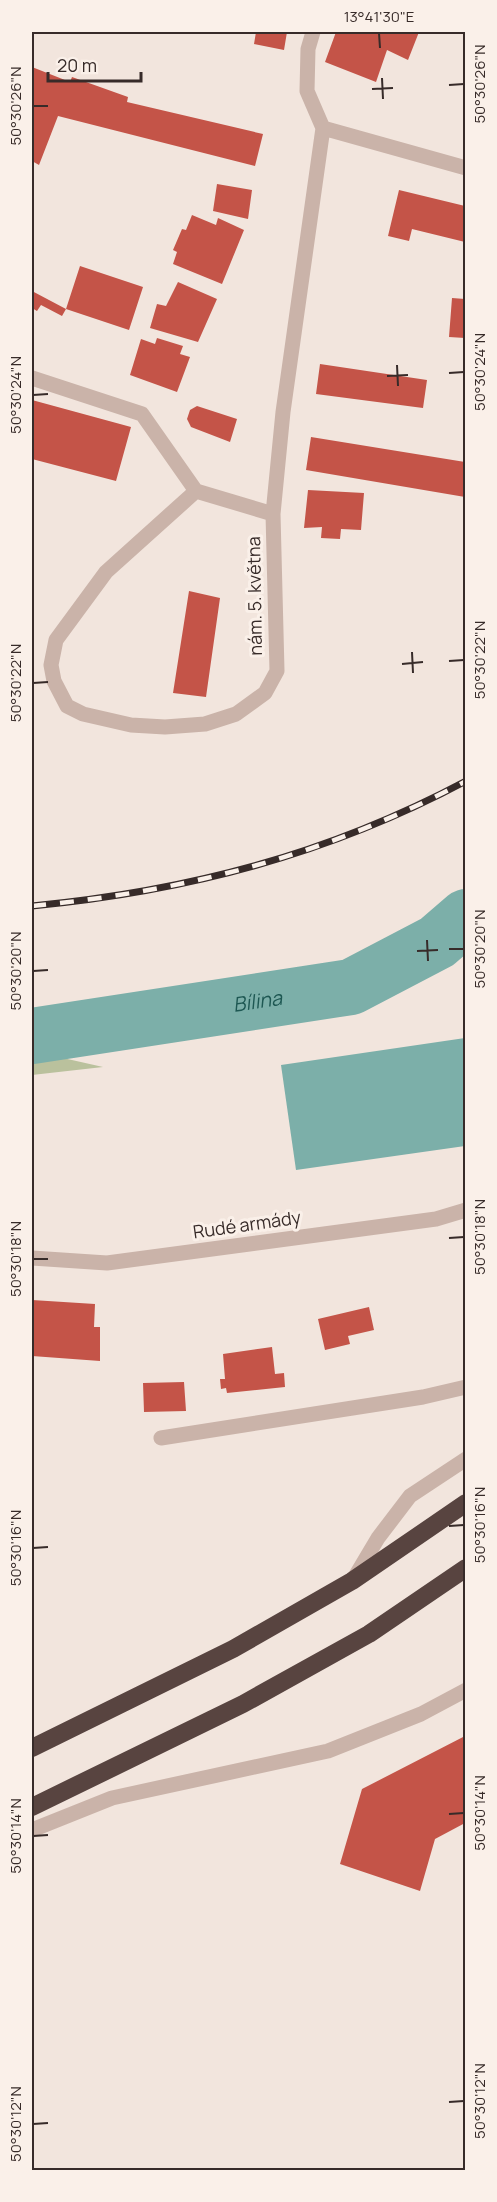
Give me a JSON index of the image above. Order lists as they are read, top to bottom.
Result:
{
  "streets": {
    "street": ["nám. 5. května", "Rudé armády"]
  },
  "water": ["Bílina"],
  "scale_bar": "20 m",
  "coordinates": [
    "13°41'30\"E",
    "50°30'26\"N",
    "50°30'24\"N",
    "50°30'22\"N",
    "50°30'20\"N",
    "50°30'18\"N",
    "50°30'16\"N",
    "50°30'14\"N",
    "50°30'12\"N"
  ]
}
